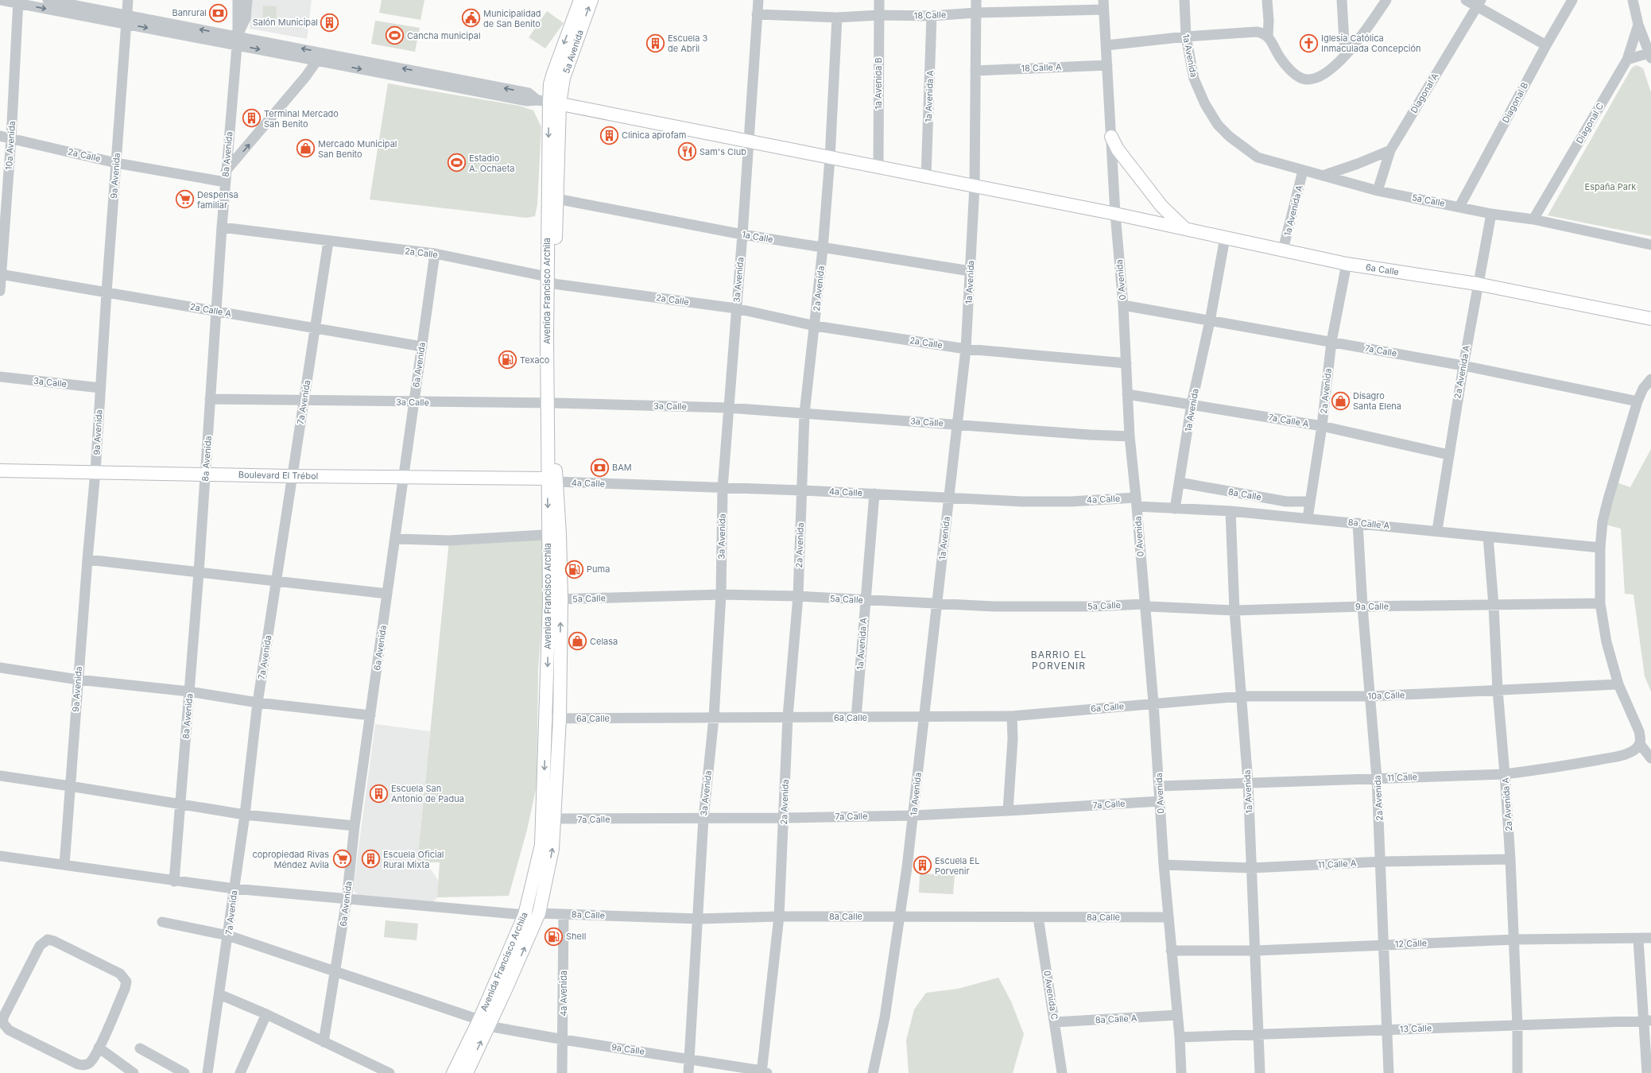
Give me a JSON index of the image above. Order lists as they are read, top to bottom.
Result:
{
  "streets": {
    "main road": [
      "5a Avenida",
      "6a Calle",
      "Avenida Francisco Archila",
      "Boulevard El Trébol"
    ],
    "street": [
      "18 Calle",
      "1a Avenida",
      "18 Calle A",
      "1a Avenida B",
      "Diagonal A",
      "1a Avenida A",
      "Diagonal B",
      "Diagonal C",
      "10a Avenida",
      "8a Avenida",
      "2a Calle",
      "9a Avenida",
      "5a Calle",
      "1a Calle",
      "3a Avenida",
      "0 Avenida",
      "2a Avenida",
      "2a Calle A",
      "7a Calle",
      "6a Avenida",
      "2a Avenida A",
      "3a Calle",
      "7a Avenida",
      "7a Calle A",
      "4a Calle",
      "8a Calle",
      "8a Calle A",
      "9a Calle",
      "10a Calle",
      "11 Calle",
      "11 Calle A",
      "12 Calle",
      "4a Avenida",
      "0 Avenida C",
      "13 Calle"
    ]
  },
  "crossings": [
    ["18 Calle", "1a Avenida"],
    ["18 Calle", "1a Avenida B"],
    ["18 Calle", "1a Avenida A"],
    ["18 Calle", "3a Avenida"],
    ["18 Calle", "0 Avenida"],
    ["18 Calle", "2a Avenida"],
    ["5a Avenida", "6a Calle"],
    ["5a Avenida", "Avenida Francisco Archila"],
    ["1a Avenida", "18 Calle A"],
    ["1a Avenida", "2a Calle"],
    ["1a Avenida", "5a Calle"],
    ["1a Avenida", "1a Calle"],
    ["1a Avenida", "6a Calle"],
    ["1a Avenida", "7a Calle"],
    ["1a Avenida", "3a Calle"],
    ["1a Avenida", "7a Calle A"],
    ["1a Avenida", "4a Calle"],
    ["1a Avenida", "8a Calle"],
    ["1a Avenida", "8a Calle A"],
    ["1a Avenida", "9a Calle"],
    ["1a Avenida", "10a Calle"],
    ["1a Avenida", "11 Calle"],
    ["1a Avenida", "11 Calle A"],
    ["1a Avenida", "12 Calle"],
    ["1a Avenida", "13 Calle"],
    ["18 Calle A", "0 Avenida"],
    ["1a Avenida B", "6a Calle"],
    ["Diagonal A", "5a Calle"],
    ["1a Avenida A", "5a Calle"],
    ["1a Avenida A", "6a Calle"],
    ["1a Avenida A", "4a Calle"],
    ["Diagonal B", "5a Calle"],
    ["Diagonal C", "5a Calle"],
    ["10a Avenida", "2a Calle"],
    ["10a Avenida", "2a Calle A"],
    ["8a Avenida", "2a Calle"],
    ["8a Avenida", "2a Calle A"],
    ["8a Avenida", "3a Calle"],
    ["8a Avenida", "Boulevard El Trébol"],
    ["8a Avenida", "8a Calle"],
    ["2a Calle", "9a Avenida"],
    ["2a Calle", "3a Avenida"],
    ["2a Calle", "0 Avenida"],
    ["2a Calle", "2a Avenida"],
    ["2a Calle", "Avenida Francisco Archila"],
    ["2a Calle", "6a Avenida"],
    ["2a Calle", "7a Avenida"],
    ["9a Avenida", "2a Calle A"],
    ["9a Avenida", "3a Calle"],
    ["9a Avenida", "Boulevard El Trébol"],
    ["9a Avenida", "8a Calle"],
    ["5a Calle", "3a Avenida"],
    ["5a Calle", "0 Avenida"],
    ["5a Calle", "2a Avenida"],
    ["5a Calle", "Avenida Francisco Archila"],
    ["5a Calle", "2a Avenida A"],
    ["5a Calle", "9a Calle"],
    ["1a Calle", "3a Avenida"],
    ["1a Calle", "2a Avenida"],
    ["1a Calle", "Avenida Francisco Archila"],
    ["6a Calle", "3a Avenida"],
    ["6a Calle", "0 Avenida"],
    ["6a Calle", "2a Avenida"],
    ["6a Calle", "Avenida Francisco Archila"],
    ["6a Calle", "2a Avenida A"],
    ["6a Calle", "10a Calle"],
    ["3a Avenida", "7a Calle"],
    ["3a Avenida", "3a Calle"],
    ["3a Avenida", "4a Calle"],
    ["3a Avenida", "8a Calle"],
    ["3a Avenida", "9a Calle"],
    ["0 Avenida", "7a Calle"],
    ["0 Avenida", "3a Calle"],
    ["0 Avenida", "7a Calle A"],
    ["0 Avenida", "4a Calle"],
    ["0 Avenida", "8a Calle"],
    ["0 Avenida", "8a Calle A"],
    ["0 Avenida", "9a Calle"],
    ["0 Avenida", "10a Calle"],
    ["0 Avenida", "11 Calle"],
    ["0 Avenida", "11 Calle A"],
    ["0 Avenida", "12 Calle"],
    ["0 Avenida", "13 Calle"],
    ["2a Avenida", "7a Calle"],
    ["2a Avenida", "3a Calle"],
    ["2a Avenida", "7a Calle A"],
    ["2a Avenida", "4a Calle"],
    ["2a Avenida", "8a Calle"],
    ["2a Avenida", "8a Calle A"],
    ["2a Avenida", "9a Calle"],
    ["2a Avenida", "10a Calle"],
    ["2a Avenida", "11 Calle"],
    ["2a Avenida", "11 Calle A"],
    ["2a Avenida", "12 Calle"],
    ["2a Avenida", "13 Calle"],
    ["Avenida Francisco Archila", "7a Calle"],
    ["Avenida Francisco Archila", "3a Calle"],
    ["Avenida Francisco Archila", "Boulevard El Trébol"],
    ["Avenida Francisco Archila", "4a Calle"],
    ["Avenida Francisco Archila", "8a Calle"],
    ["Avenida Francisco Archila", "9a Calle"],
    ["2a Calle A", "6a Avenida"],
    ["2a Calle A", "7a Avenida"],
    ["7a Calle", "2a Avenida A"],
    ["6a Avenida", "3a Calle"],
    ["6a Avenida", "Boulevard El Trébol"],
    ["6a Avenida", "8a Calle"],
    ["6a Avenida", "9a Calle"],
    ["2a Avenida A", "7a Calle A"],
    ["2a Avenida A", "8a Calle A"],
    ["2a Avenida A", "9a Calle"],
    ["2a Avenida A", "10a Calle"],
    ["2a Avenida A", "11 Calle"],
    ["2a Avenida A", "11 Calle A"],
    ["2a Avenida A", "12 Calle"],
    ["2a Avenida A", "13 Calle"],
    ["3a Calle", "7a Avenida"],
    ["7a Avenida", "Boulevard El Trébol"],
    ["7a Avenida", "8a Calle"],
    ["7a Avenida", "9a Calle"],
    ["Boulevard El Trébol", "4a Calle"],
    ["4a Calle", "8a Calle A"],
    ["8a Calle", "4a Avenida"],
    ["8a Calle", "0 Avenida C"],
    ["8a Calle A", "0 Avenida C"],
    ["9a Calle", "4a Avenida"]
  ],
  "districts": ["BARRIO EL PORVENIR"],
  "parks": ["España Park"],
  "places": {
    "bank": ["Banrural", "BAM"],
    "public building": ["Municipalidad de San Benito"],
    "building": [
      "Salón Municipal",
      "Escuela 3 de Abril",
      "Terminal Mercado San Benito",
      "Clinica aprofam",
      "Escuela San Antonio de Padua",
      "Escuela Oficial Rural Mixta",
      "Escuela EL Porvenir"
    ],
    "sports": ["Cancha municipal", "Estadio A. Ochaeta"],
    "church": ["Iglesia Católica Inmaculada Concepción"],
    "shop": ["Mercado Municipal San Benito", "Disagro Santa Elena", "Celasa"],
    "restaurant": ["Sam's Club"],
    "supermarket": ["Despensa familiar", "copropiedad Rivas Méndez Avila"],
    "fuel station": ["Texaco", "Puma", "Shell"]
  }
}
